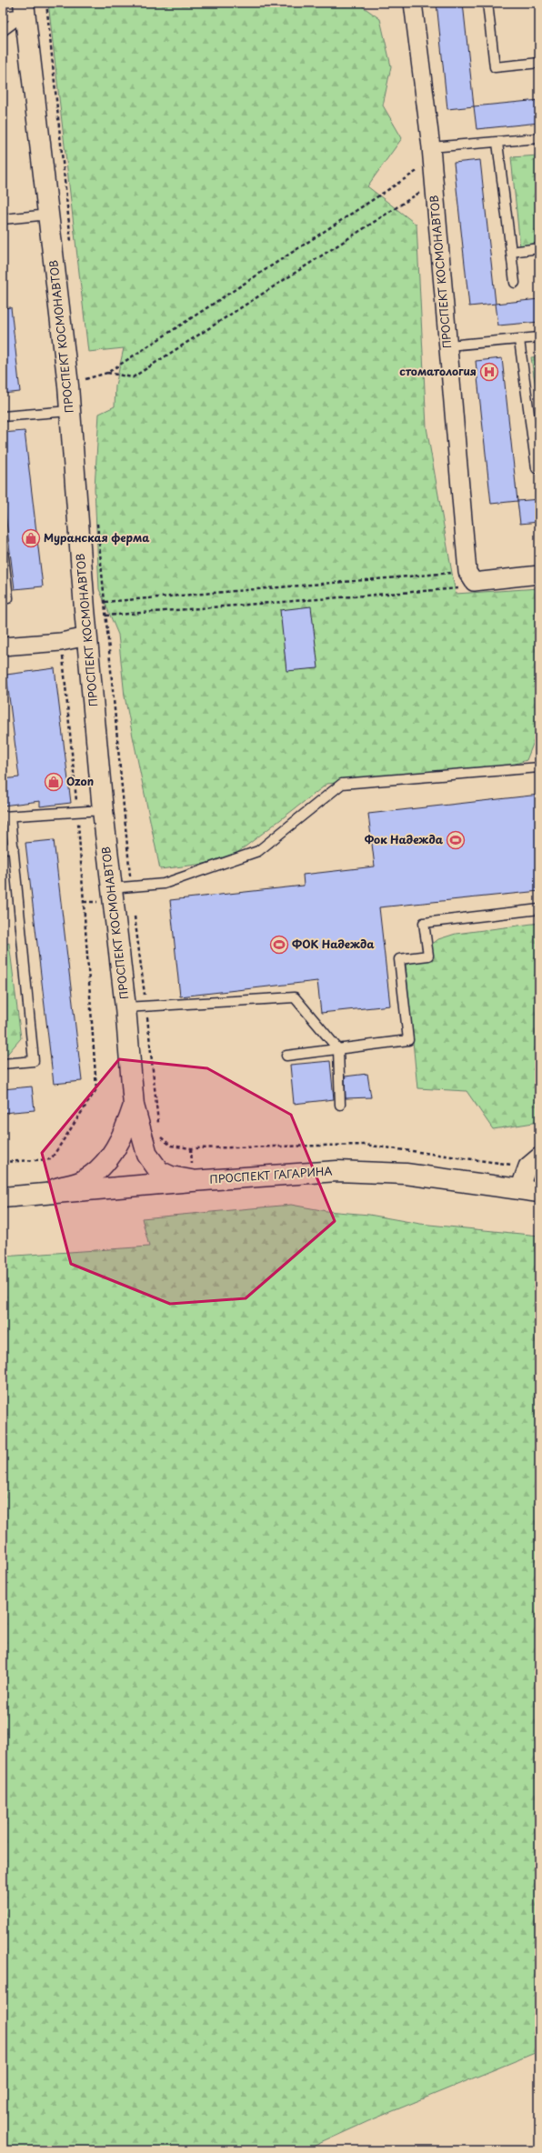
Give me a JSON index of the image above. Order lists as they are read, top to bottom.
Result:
{
  "streets": {
    "main road": ["ПРОСПЕКТ КОСМОНАВТОВ", "ПРОСПЕКТ ГАГАРИНА"]
  },
  "places": {
    "hospital": ["стоматология"],
    "shop": ["Муранская ферма", "Ozon"],
    "sports": ["Фок Надежда", "ФОК Надежда"]
  }
}
